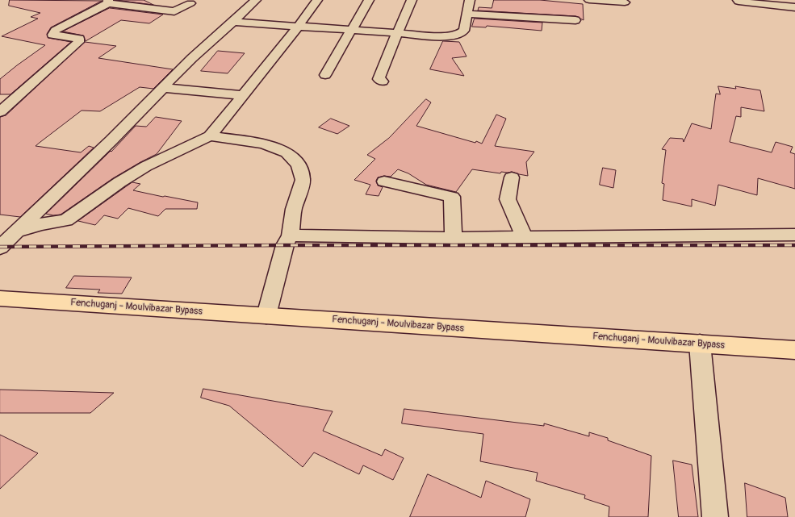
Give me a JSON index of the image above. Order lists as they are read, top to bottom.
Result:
{
  "streets": {
    "highway": ["Fenchuganj - Moulvibazar Bypass"]
  }
}
